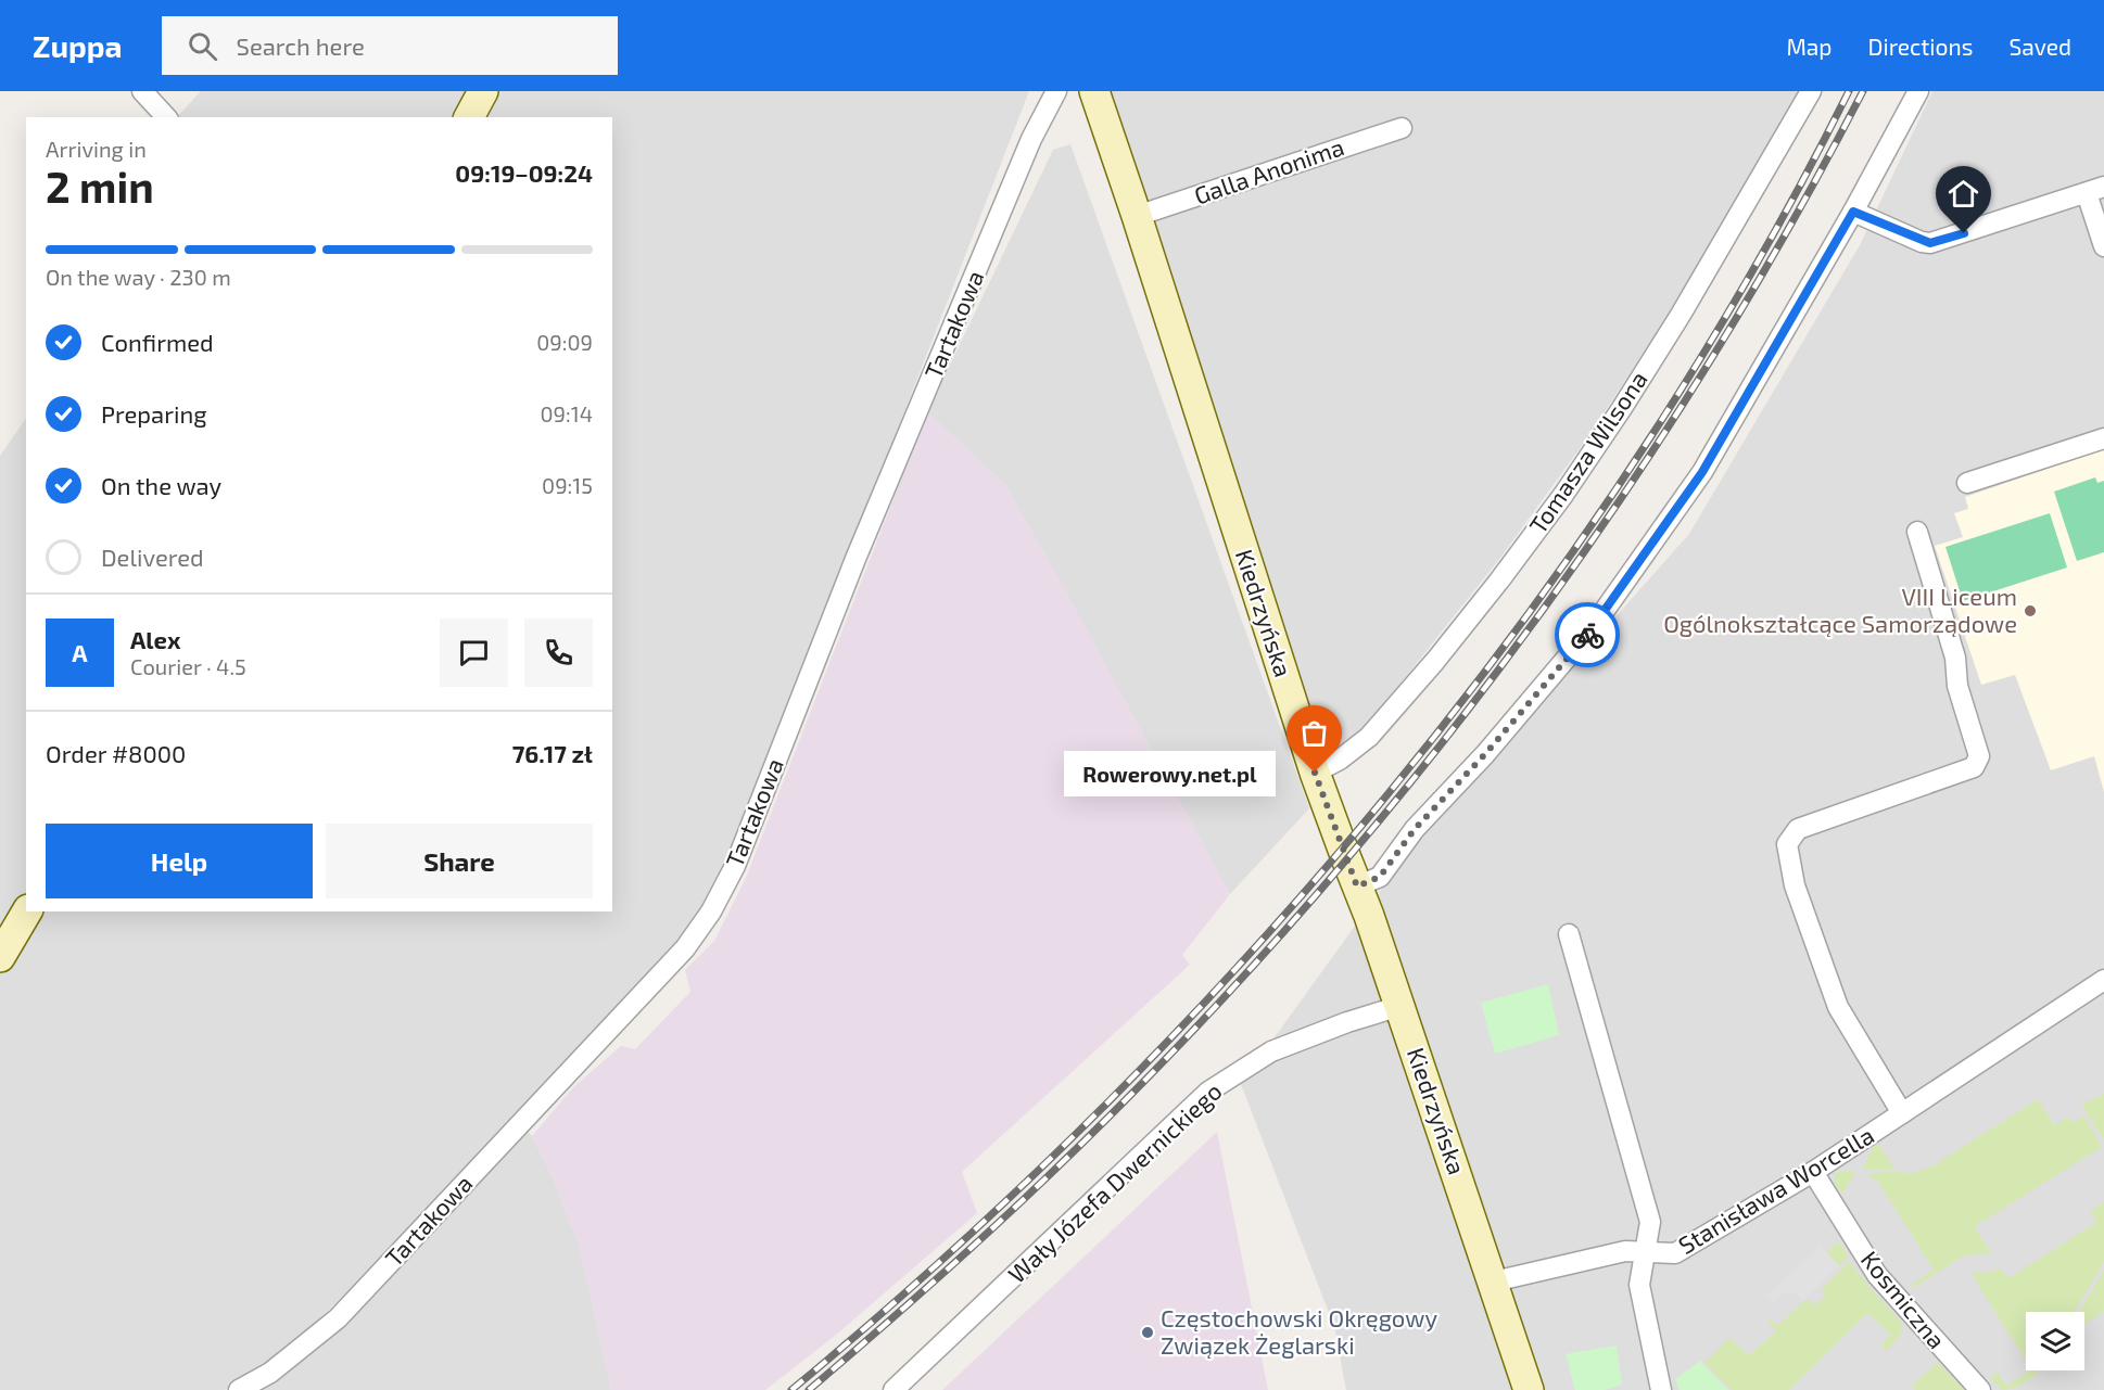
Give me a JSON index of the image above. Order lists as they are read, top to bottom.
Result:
{
  "streets": {
    "street": [
      "Galla Anonima",
      "Tartakowa",
      "Tomasza Wilsona",
      "Kiedrzyńska",
      "Wały Józefa Dwernickiego",
      "Stanisława Worcella",
      "Kosmiczna"
    ]
  },
  "crossings": [
    ["Galla Anonima", "Kiedrzyńska"],
    ["Tomasza Wilsona", "Kiedrzyńska"],
    ["Kiedrzyńska", "Wały Józefa Dwernickiego"],
    ["Kiedrzyńska", "Stanisława Worcella"],
    ["Stanisława Worcella", "Kosmiczna"]
  ],
  "places": ["VIII Liceum Ogólnokształcące Samorządowe", "Rowerowy.net.pl", "Częstochowski Okręgowy Związek Żeglarski"],
  "page": {
    "header": "Zuppa",
    "search": "Search here",
    "nav": ["Map", "Directions", "Saved"],
    "heading": ["2 min", "Arriving in", "09:19–09:24"],
    "panel": [
      "Alex",
      "Courier · 4.5",
      "Order #8000",
      "76.17 zł"
    ],
    "bar": "On the way · 230 m",
    "list": [
      ["Confirmed", "09:09"],
      ["Preparing", "09:14"],
      ["On the way", "09:15"],
      "Delivered"
    ],
    "round": "A",
    "bubble": "Rowerowy.net.pl",
    "buttons": ["Help", "Share"]
  }
}
